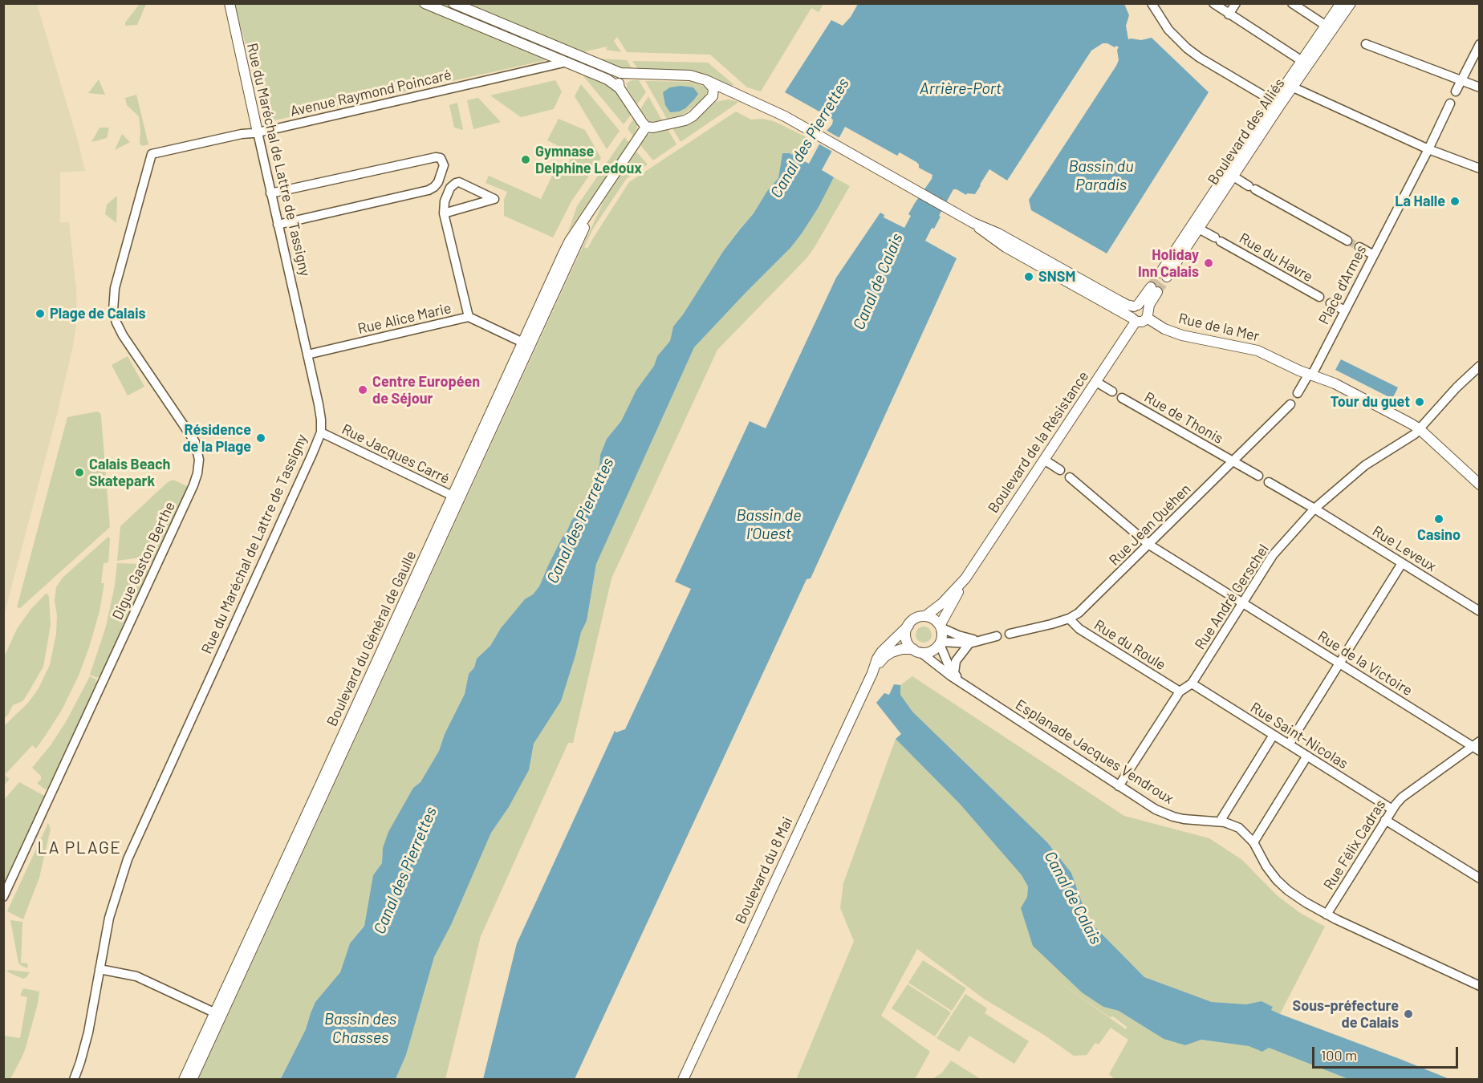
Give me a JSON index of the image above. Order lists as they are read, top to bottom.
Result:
{
  "streets": {
    "street": [
      "Avenue Raymond Poincaré",
      "Boulevard des Alliés",
      "Rue du Maréchal de Lattre de Tassigny",
      "Rue du Havre",
      "Place d'Armes",
      "Rue Alice Marie",
      "Rue de la Mer",
      "Rue de Thonis",
      "Boulevard de la Résistance",
      "Rue Jacques Carré",
      "Rue Jean Quéhen",
      "Rue Leveux",
      "Digue Gaston Berthe",
      "Rue André Gerschel",
      "Boulevard du Général de Gaulle",
      "Rue du Roule",
      "Rue de la Victoire",
      "Rue Saint-Nicolas",
      "Esplanade Jacques Vendroux",
      "Rue Félix Cadras",
      "Boulevard du 8 Mai"
    ]
  },
  "crossings": [
    ["Avenue Raymond Poincaré", "Rue du Maréchal de Lattre de Tassigny"],
    ["Avenue Raymond Poincaré", "Digue Gaston Berthe"],
    ["Boulevard des Alliés", "Rue du Havre"],
    ["Rue du Maréchal de Lattre de Tassigny", "Rue Alice Marie"],
    ["Rue du Maréchal de Lattre de Tassigny", "Rue Jacques Carré"],
    ["Place d'Armes", "Rue de la Mer"],
    ["Rue Alice Marie", "Boulevard du Général de Gaulle"],
    ["Rue de la Mer", "Boulevard de la Résistance"],
    ["Rue de Thonis", "Rue Jean Quéhen"],
    ["Boulevard de la Résistance", "Esplanade Jacques Vendroux"],
    ["Boulevard de la Résistance", "Boulevard du 8 Mai"],
    ["Rue Jacques Carré", "Boulevard du Général de Gaulle"],
    ["Rue Jean Quéhen", "Rue du Roule"],
    ["Rue Jean Quéhen", "Rue de la Victoire"],
    ["Rue Leveux", "Rue André Gerschel"],
    ["Rue André Gerschel", "Rue du Roule"],
    ["Rue André Gerschel", "Rue de la Victoire"],
    ["Rue André Gerschel", "Rue Saint-Nicolas"],
    ["Rue André Gerschel", "Esplanade Jacques Vendroux"],
    ["Rue de la Victoire", "Rue Félix Cadras"],
    ["Rue Saint-Nicolas", "Rue Félix Cadras"],
    ["Esplanade Jacques Vendroux", "Rue Félix Cadras"],
    ["Esplanade Jacques Vendroux", "Boulevard du 8 Mai"]
  ],
  "districts": ["LA PLAGE"],
  "water": [
    "Arrière-Port",
    "Canal des Pierrettes",
    "Bassin du Paradis",
    "Canal de Calais",
    "Bassin de l'Ouest",
    "Bassin des Chasses"
  ],
  "places": [
    "Gymnase Delphine Ledoux",
    "La Halle",
    "Holiday Inn Calais",
    "SNSM",
    "Plage de Calais",
    "Centre Européen de Séjour",
    "Tour du guet",
    "Résidence de la Plage",
    "Calais Beach Skatepark",
    "Casino",
    "Sous-préfecture de Calais"
  ],
  "scale_bar": "100 m"
}
